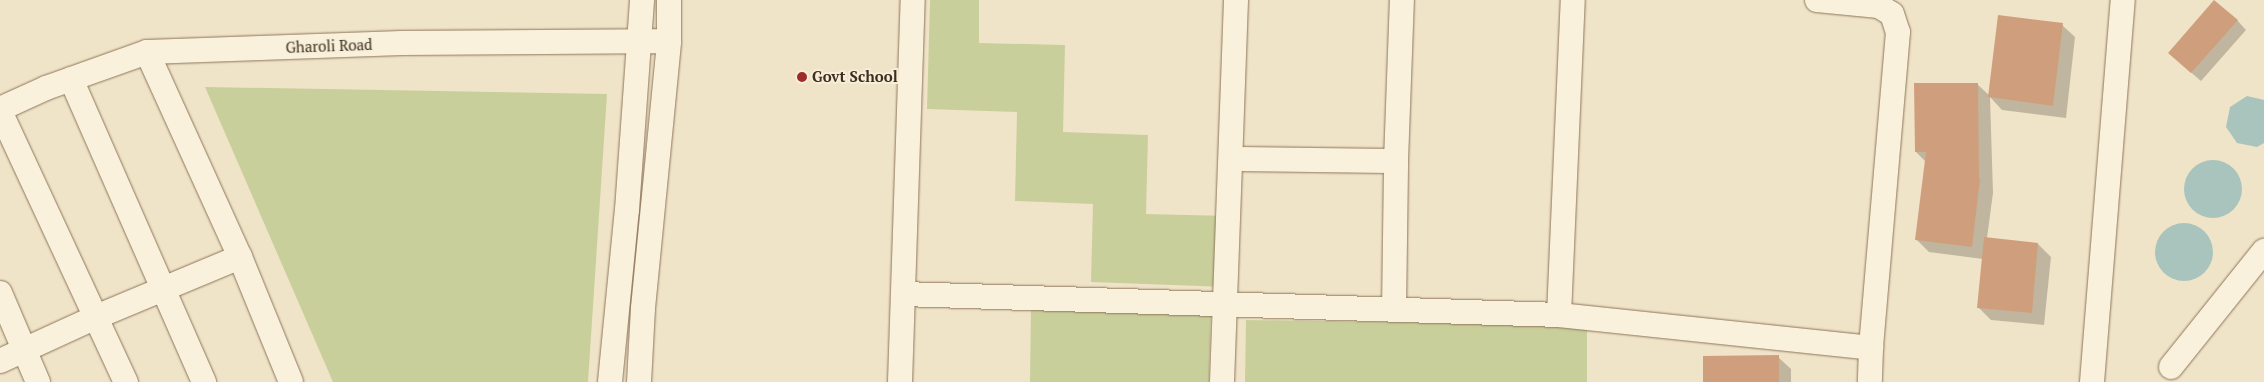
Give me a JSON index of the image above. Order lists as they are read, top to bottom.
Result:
{
  "streets": {
    "street": ["Gharoli Road"]
  },
  "places": ["Govt School"]
}
